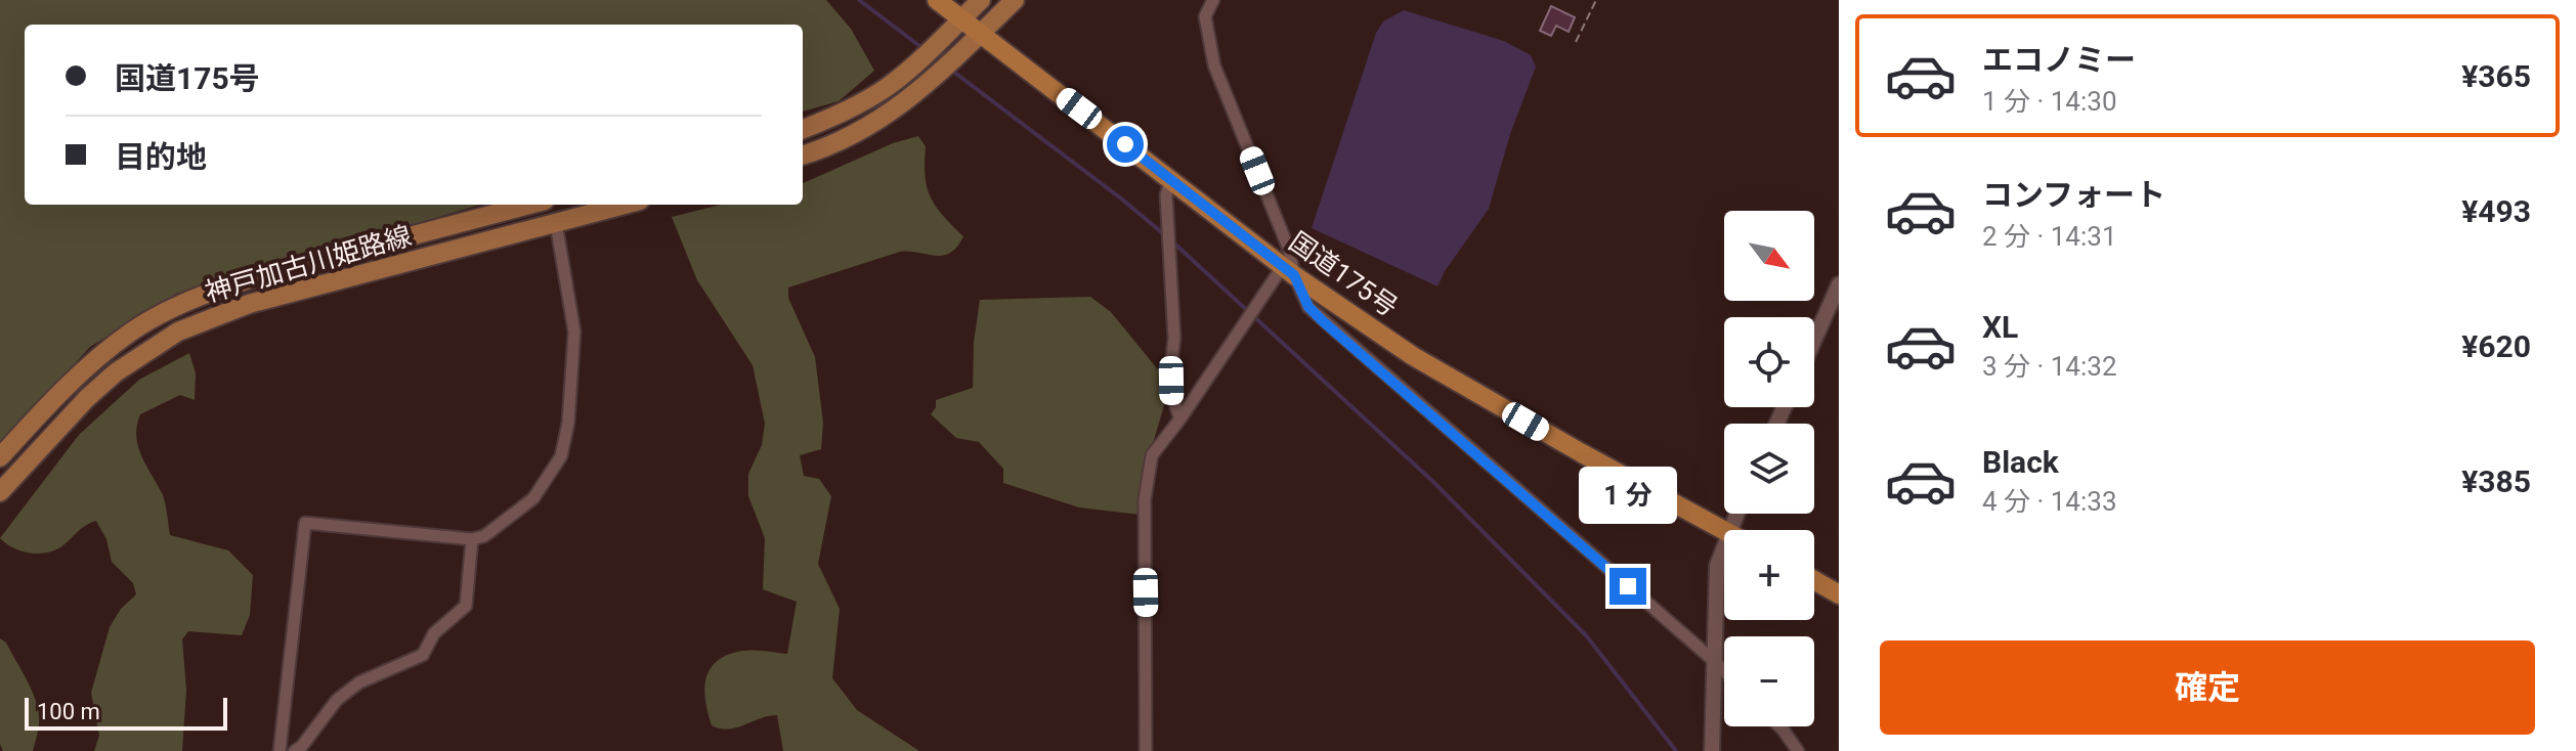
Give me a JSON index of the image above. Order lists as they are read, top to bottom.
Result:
{
  "streets": {
    "highway": ["国道175号"],
    "main road": ["神戸加古川姫路線"]
  },
  "scale_bar": "100 m",
  "north": "bottom right",
  "page": {
    "list": [
      {
        "name": "エコノミー",
        "note": "1 分 · 14:30",
        "value": "¥365"
      },
      {
        "name": "コンフォート",
        "note": "2 分 · 14:31",
        "value": "¥493"
      },
      {
        "name": "XL",
        "note": "3 分 · 14:32",
        "value": "¥620"
      },
      {
        "name": "Black",
        "note": "4 分 · 14:33",
        "value": "¥385"
      }
    ],
    "banner": ["国道175号", "目的地"],
    "map_buttons": ["+", "−"],
    "bubble": "1 分",
    "buttons": "確定",
    "scale": "100 m"
  }
}
